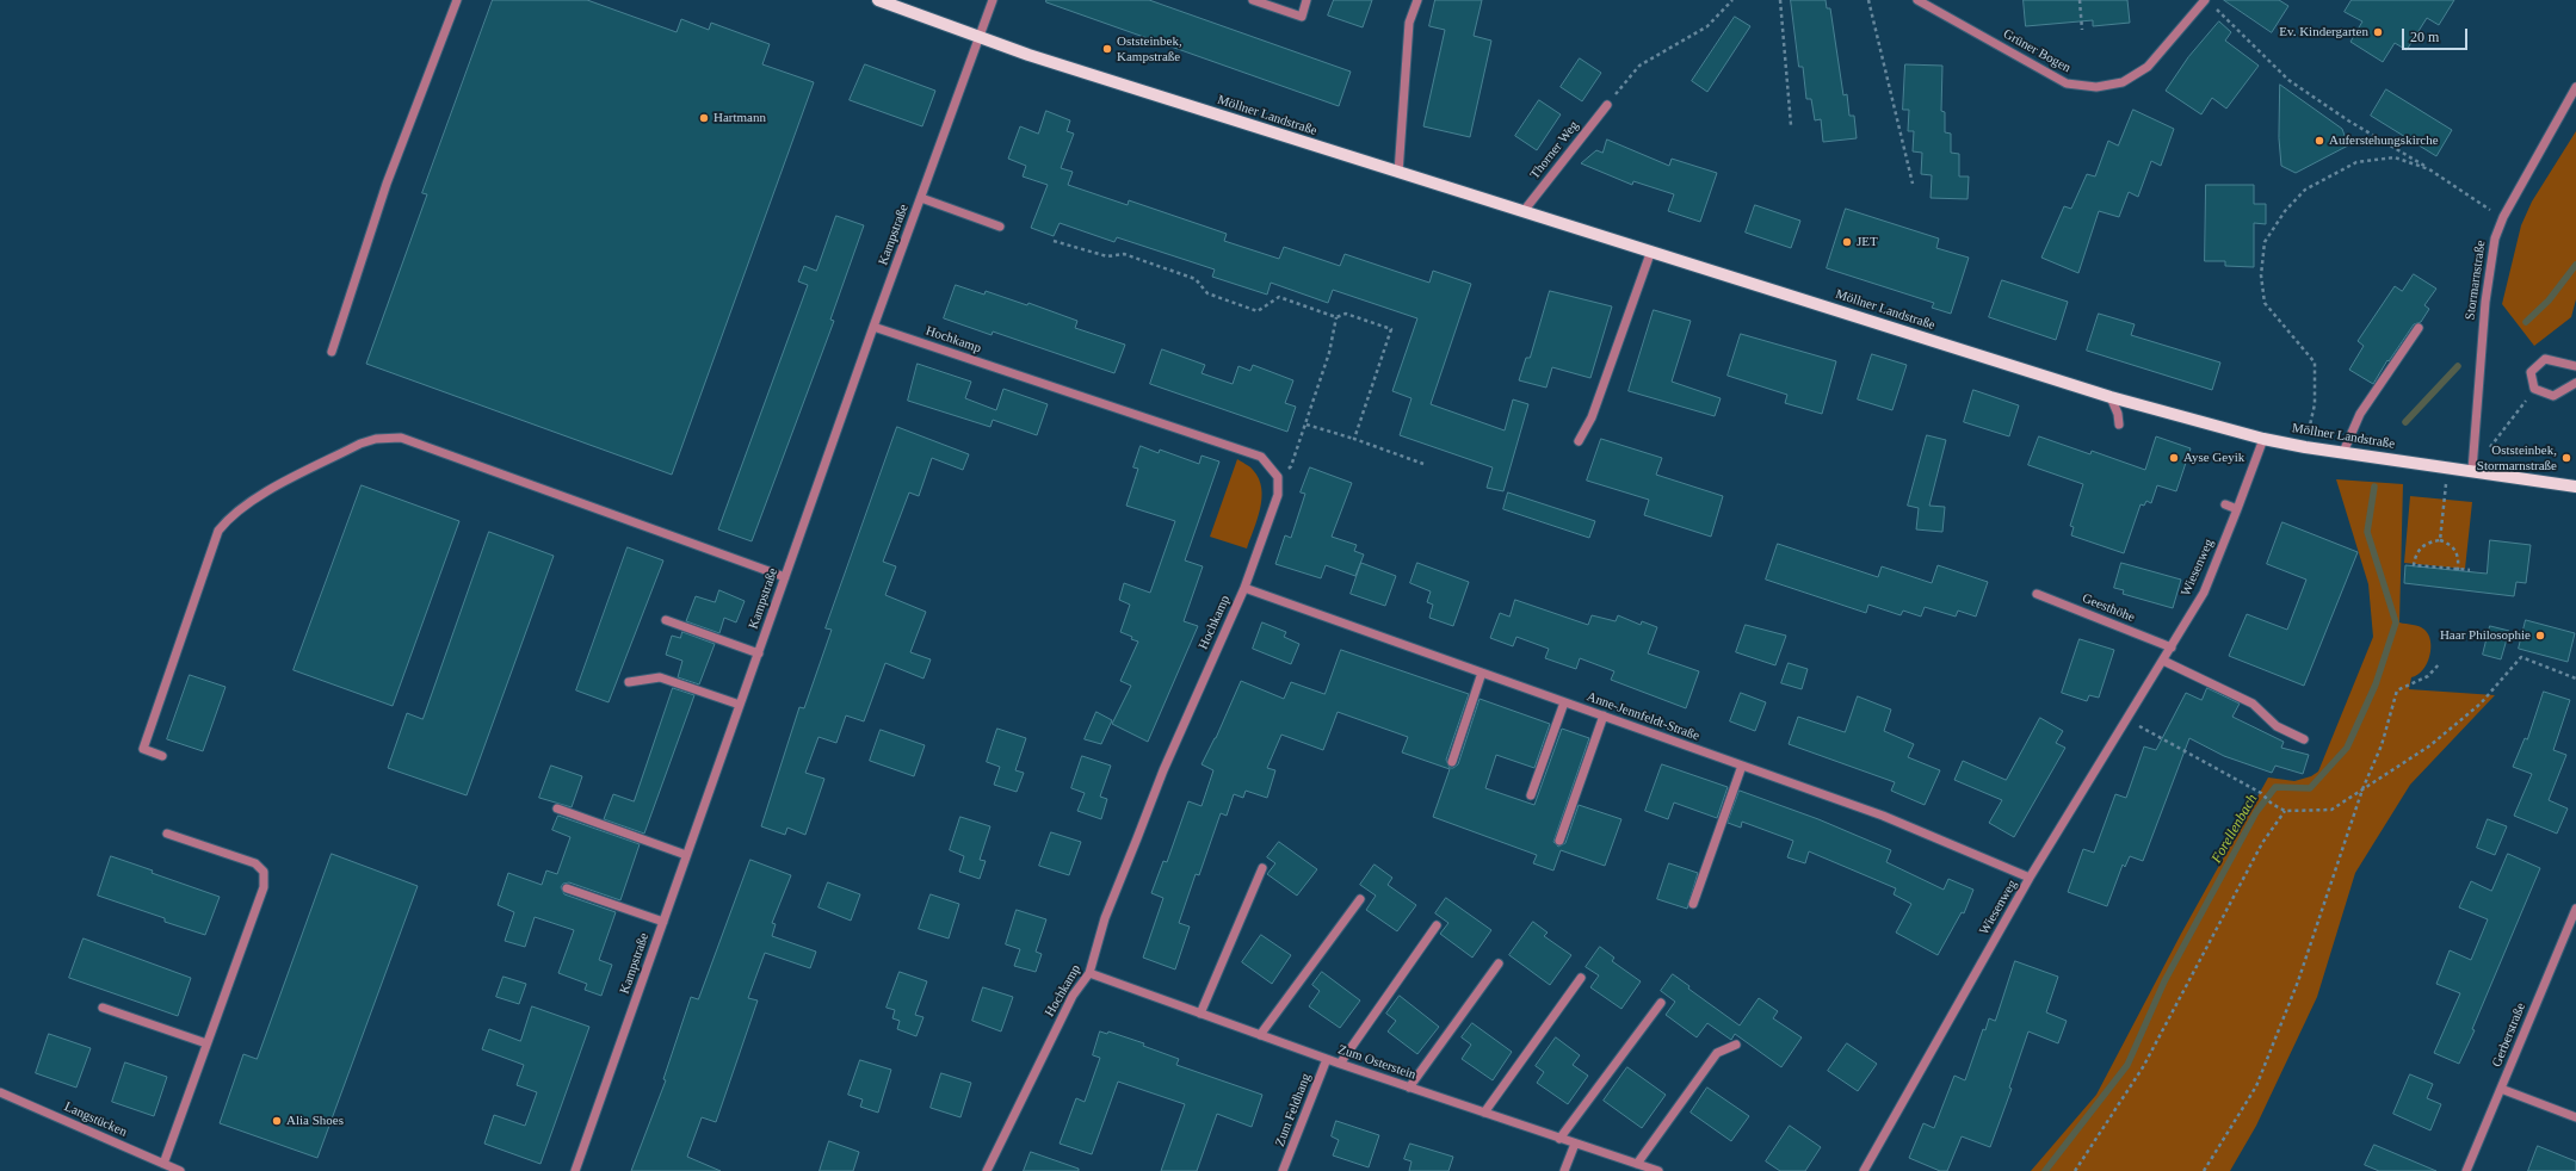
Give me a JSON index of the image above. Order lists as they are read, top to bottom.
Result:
{
  "streets": {
    "main road": ["Möllner Landstraße"],
    "street": [
      "Grüner Bogen",
      "Thorner Weg",
      "Kampstraße",
      "Stormarnstraße",
      "Hochkamp",
      "Wiesenweg",
      "Geesthöhe",
      "Anne-Jennfeldt-Straße",
      "Gerberstraße",
      "Zum Osterstein",
      "Zum Feldhang",
      "Langstücken"
    ]
  },
  "crossings": [
    ["Möllner Landstraße", "Thorner Weg"],
    ["Möllner Landstraße", "Kampstraße"],
    ["Möllner Landstraße", "Stormarnstraße"],
    ["Möllner Landstraße", "Wiesenweg"],
    ["Kampstraße", "Hochkamp"],
    ["Hochkamp", "Anne-Jennfeldt-Straße"],
    ["Hochkamp", "Zum Osterstein"],
    ["Wiesenweg", "Geesthöhe"],
    ["Wiesenweg", "Anne-Jennfeldt-Straße"],
    ["Zum Osterstein", "Zum Feldhang"]
  ],
  "water": ["Forellenbach"],
  "places": [
    "Ev. Kindergarten",
    "Oststeinbek, Kampstraße",
    "Hartmann",
    "Auferstehungskirche",
    "JET",
    "Ayse Geyik",
    "Oststeinbek, Stormarnstraße",
    "Haar Philosophie",
    "Alia Shoes"
  ],
  "scale_bar": "20 m"
}
